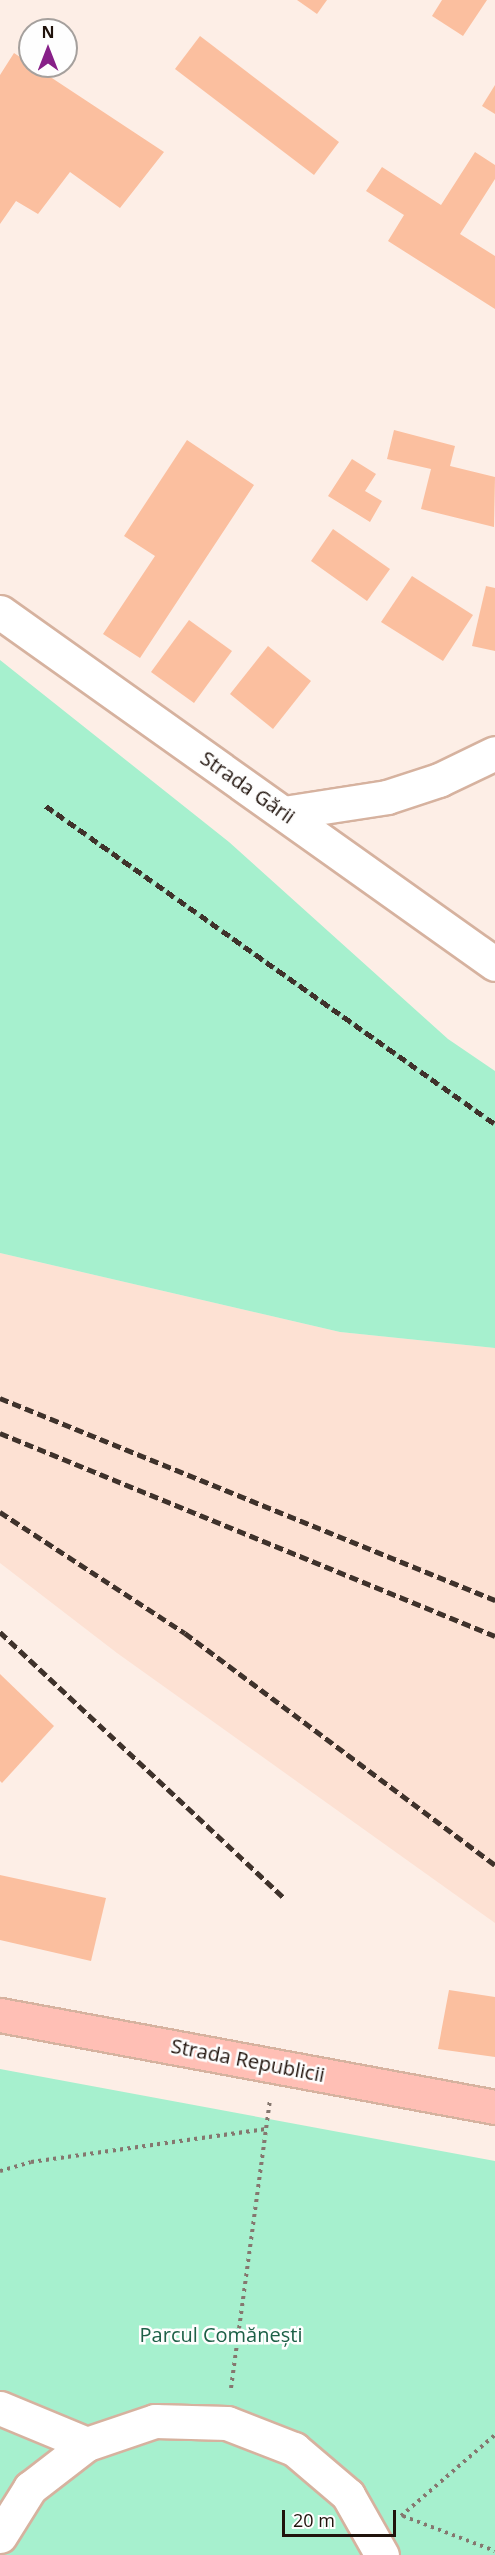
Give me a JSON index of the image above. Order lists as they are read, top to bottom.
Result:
{
  "streets": {
    "main road": ["Strada Republicii"],
    "street": ["Strada Gării"]
  },
  "parks": ["Parcul Comănești"],
  "scale_bar": "20 m",
  "north": "top"
}
